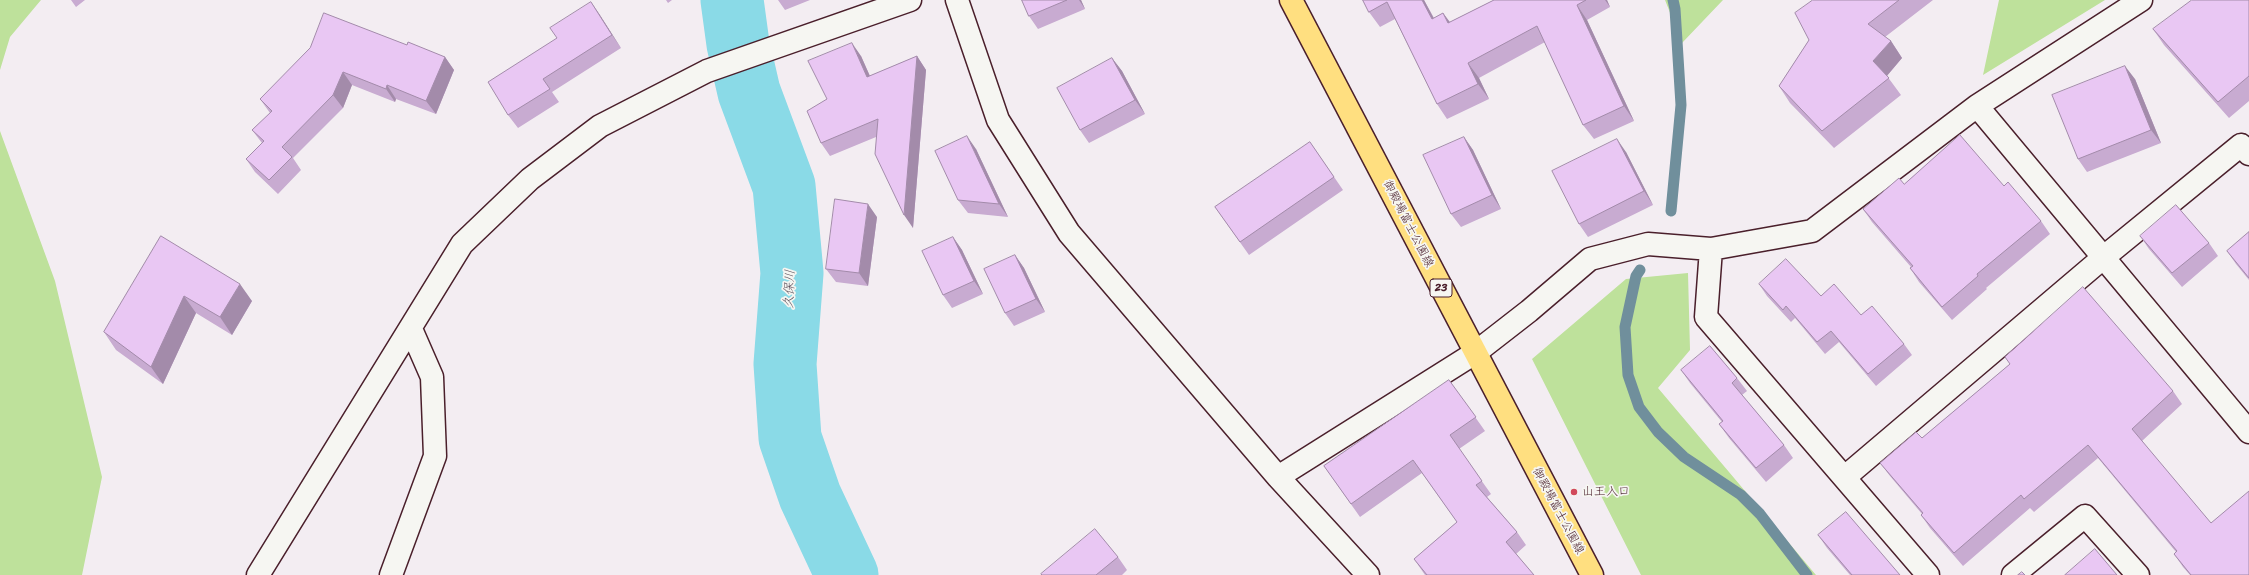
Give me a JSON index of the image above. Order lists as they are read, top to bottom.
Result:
{
  "streets": {
    "main road": ["御殿場富士公園線", "23"]
  },
  "water": ["久保川"],
  "places": ["山王入口"]
}
